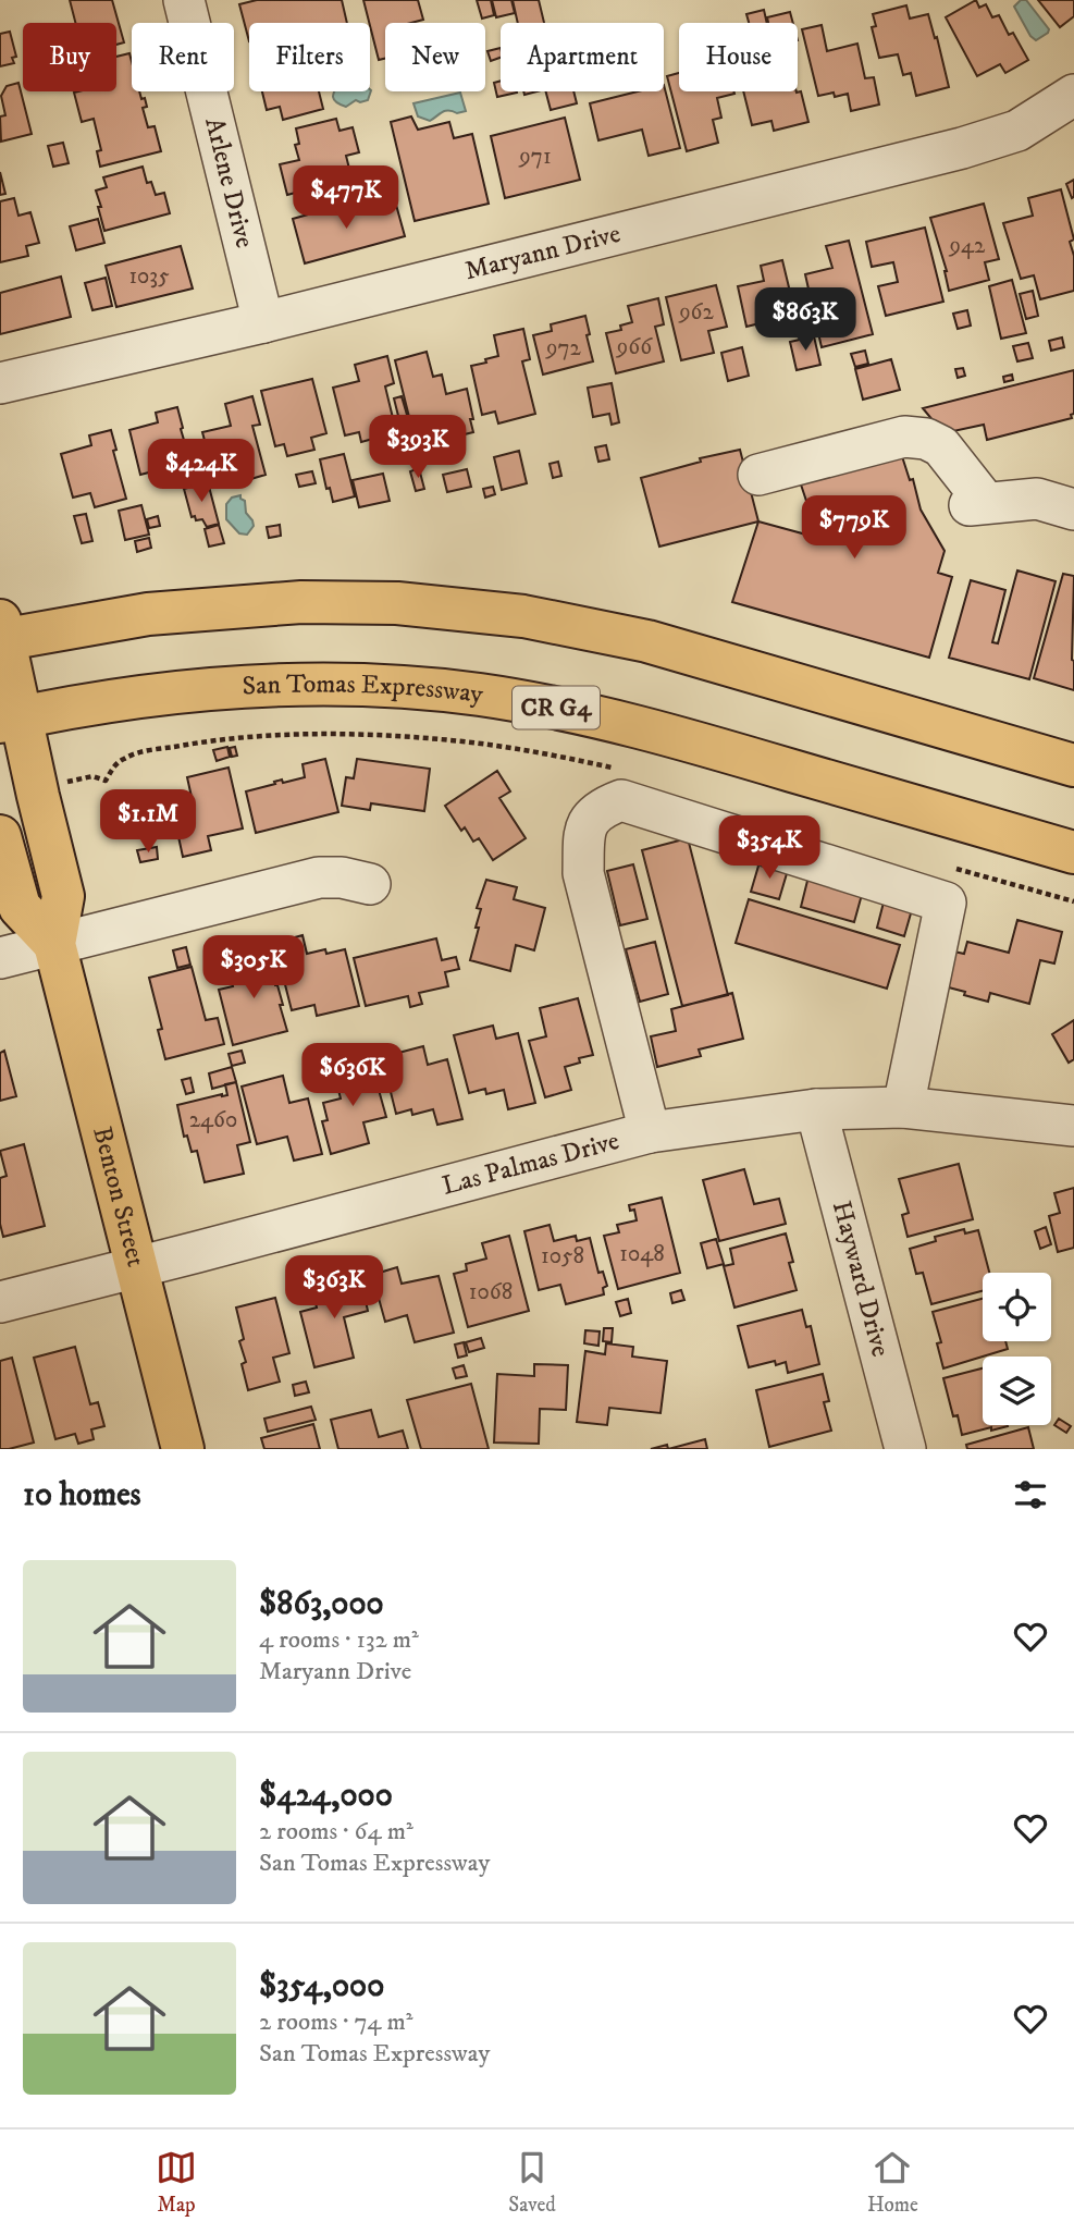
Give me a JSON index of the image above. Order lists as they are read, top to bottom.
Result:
{
  "streets": {
    "main road": ["San Tomas Expressway", "CR G4", "Benton Street"],
    "street": [
      "Arlene Drive",
      "Maryann Drive",
      "Las Palmas Drive",
      "Hayward Drive"
    ]
  },
  "crossings": [
    ["Arlene Drive", "Maryann Drive"],
    ["San Tomas Expressway", "Benton Street"],
    ["Las Palmas Drive", "Benton Street"],
    ["Las Palmas Drive", "Hayward Drive"]
  ],
  "house_numbers": [
    "971",
    "942",
    "1035",
    "962",
    "966",
    "972",
    "2460",
    "1048",
    "1058",
    "1068"
  ],
  "page": {
    "chip": [
      "Buy",
      "Rent",
      "Filters",
      "New",
      "Apartment",
      "House"
    ],
    "price": [
      "$477K",
      "$863K",
      "$393K",
      "$424K",
      "$779K",
      "$1.1M",
      "$354K",
      "$305K",
      "$636K",
      "$363K"
    ],
    "heading": "10 homes",
    "list": [
      {
        "name": "$863,000",
        "note": "4 rooms · 132 m² · Maryann Drive"
      },
      {
        "name": "$424,000",
        "note": "2 rooms · 64 m² · San Tomas Expressway"
      },
      {
        "name": "$354,000",
        "note": "2 rooms · 74 m² · San Tomas Expressway"
      }
    ],
    "tabs": ["Map", "Saved", "Home"]
  }
}
